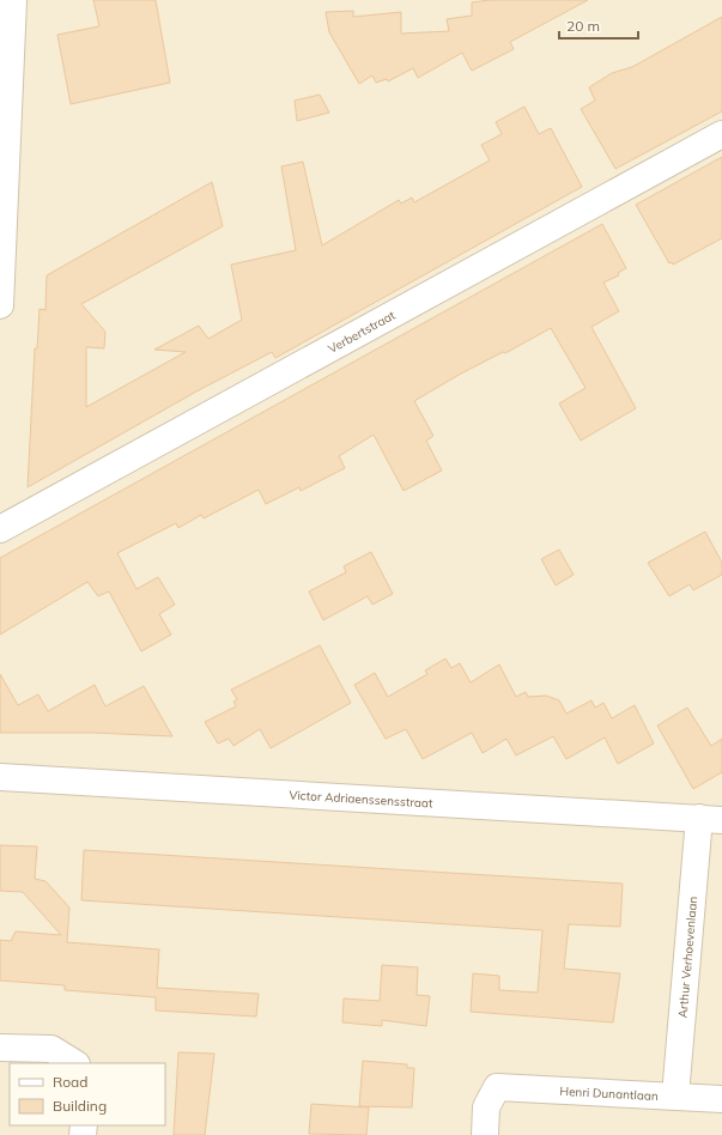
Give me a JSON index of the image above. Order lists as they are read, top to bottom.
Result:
{
  "streets": {
    "street": [
      "Verbertstraat",
      "Victor Adriaenssensstraat",
      "Arthur Verhoevenlaan",
      "Henri Dunantlaan"
    ]
  },
  "crossings": [
    ["Victor Adriaenssensstraat", "Arthur Verhoevenlaan"],
    ["Arthur Verhoevenlaan", "Henri Dunantlaan"]
  ],
  "legend": ["Road", "Building"],
  "scale_bar": "20 m"
}
